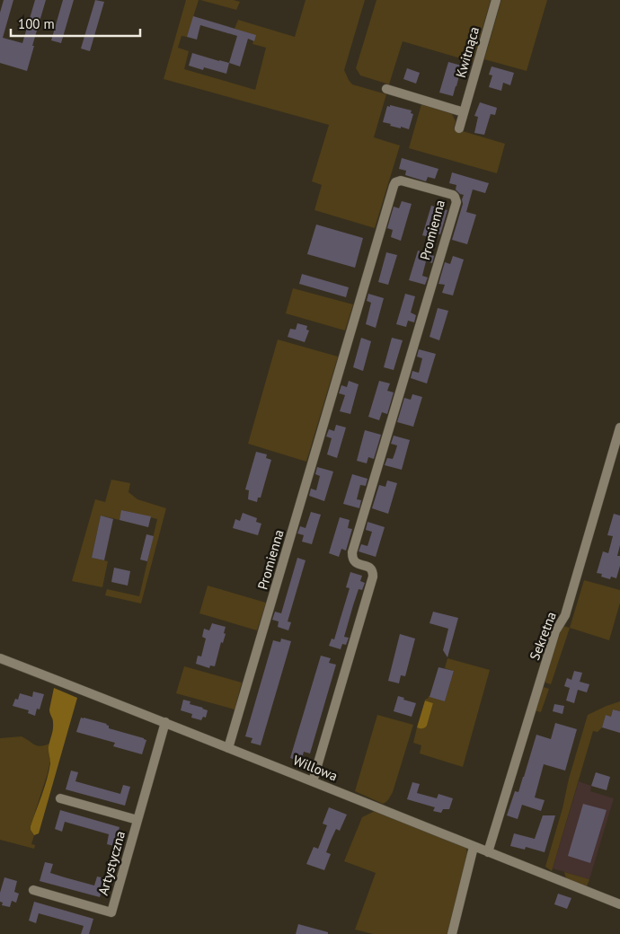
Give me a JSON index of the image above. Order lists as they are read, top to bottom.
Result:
{
  "streets": {
    "street": [
      "Kwitnąca",
      "Promienna",
      "Sekretna",
      "Willowa",
      "Artystyczna"
    ]
  },
  "crossings": [
    ["Promienna", "Willowa"],
    ["Sekretna", "Willowa"],
    ["Willowa", "Artystyczna"]
  ],
  "scale_bar": "100 m"
}
